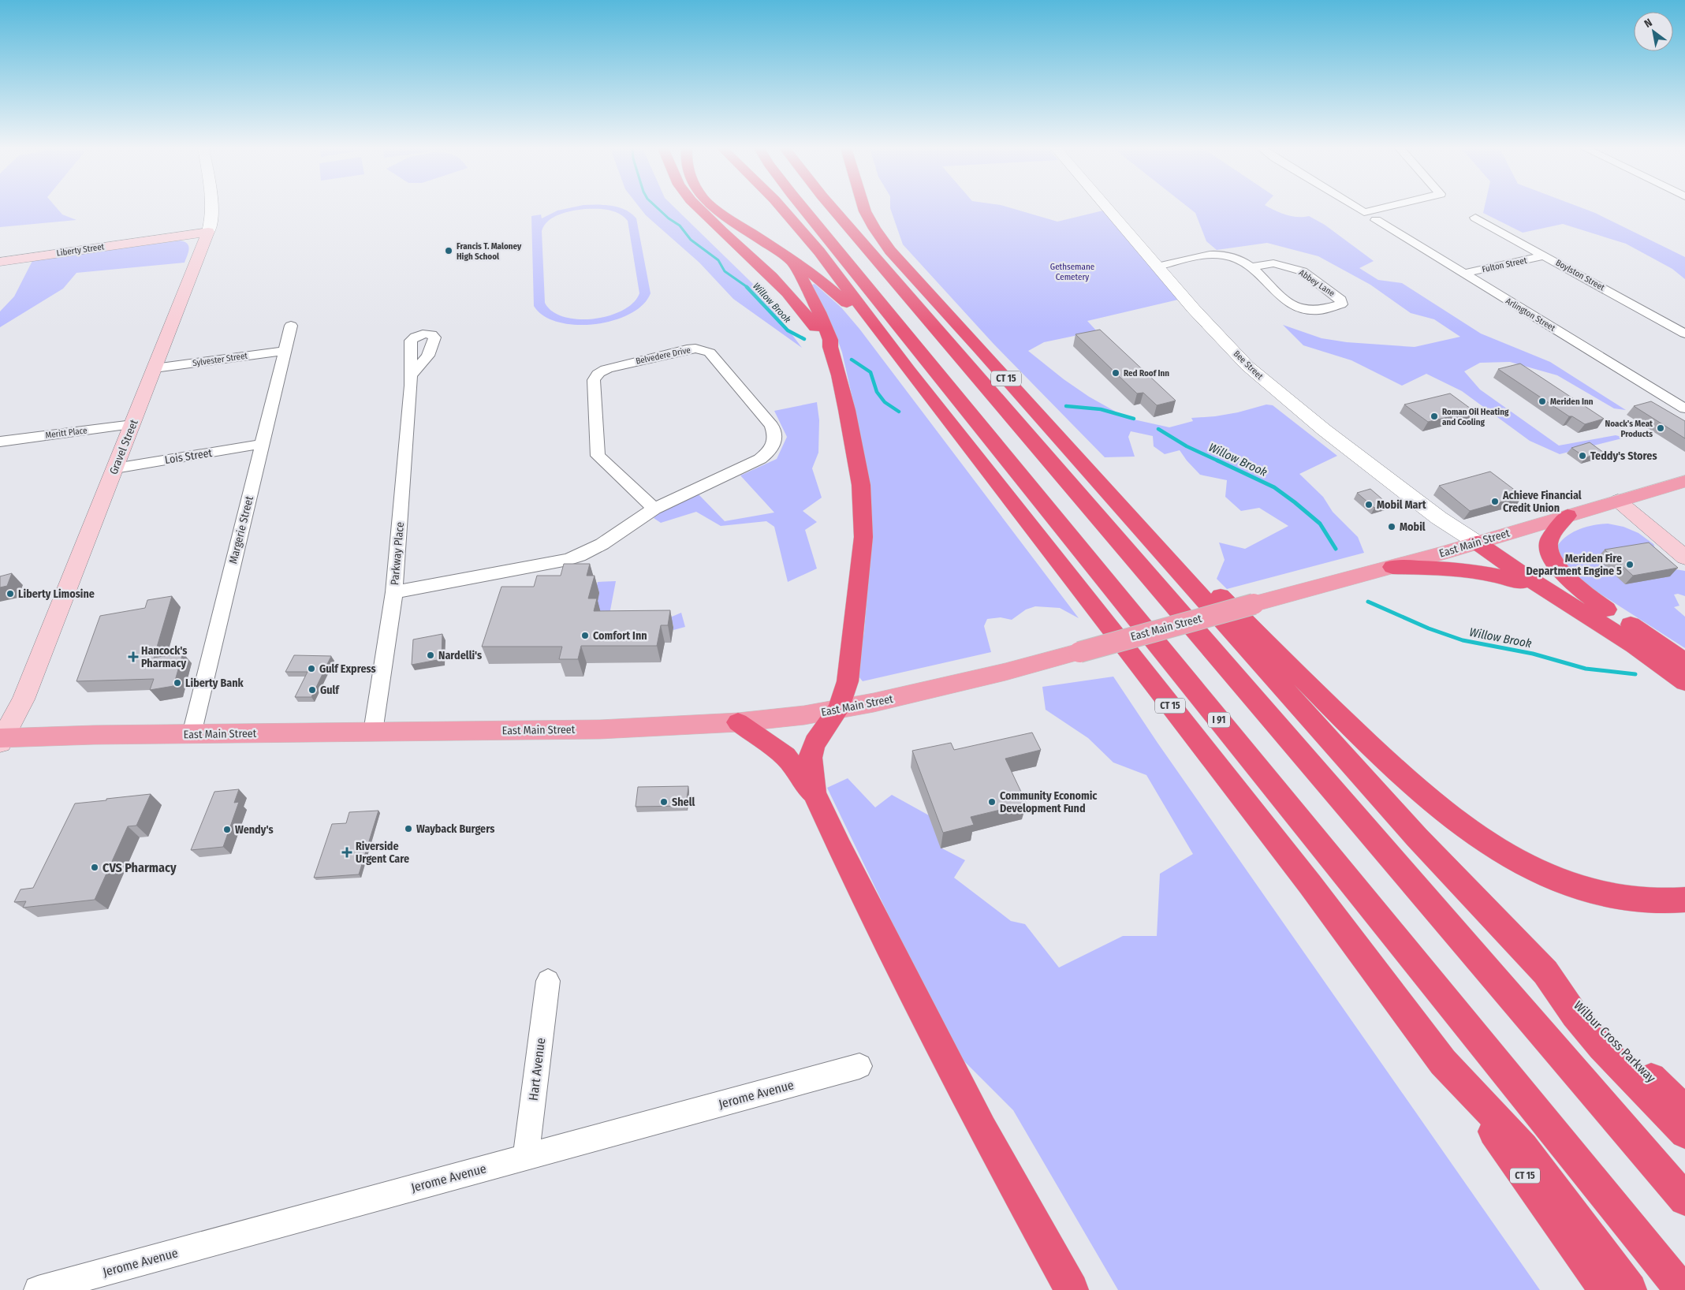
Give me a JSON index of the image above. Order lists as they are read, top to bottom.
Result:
{
  "streets": {
    "highway": ["CT 15", "I 91", "Wilbur Cross Parkway"],
    "main road": ["Liberty Street", "Gravel Street", "East Main Street"],
    "street": [
      "Fulton Street",
      "Boylston Street",
      "Abbey Lane",
      "Arlington Street",
      "Belvedere Drive",
      "Sylvester Street",
      "Bee Street",
      "Meritt Place",
      "Lois Street",
      "Margerie Street",
      "Parkway Place",
      "Hart Avenue",
      "Jerome Avenue"
    ]
  },
  "crossings": [
    ["Liberty Street", "Gravel Street"],
    ["Fulton Street", "Boylston Street"],
    ["Fulton Street", "Arlington Street"],
    ["Abbey Lane", "Bee Street"],
    ["Belvedere Drive", "Parkway Place"],
    ["Sylvester Street", "Gravel Street"],
    ["Sylvester Street", "Margerie Street"],
    ["Bee Street", "East Main Street"],
    ["CT 15", "Wilbur Cross Parkway"],
    ["Meritt Place", "Gravel Street"],
    ["Gravel Street", "Lois Street"],
    ["Gravel Street", "East Main Street"],
    ["Lois Street", "Margerie Street"],
    ["Margerie Street", "East Main Street"],
    ["East Main Street", "Parkway Place"],
    ["Hart Avenue", "Jerome Avenue"]
  ],
  "water": ["Willow Brook"],
  "parks": ["Gethsemane Cemetery"],
  "places": {
    "other": [
      "Francis T. Maloney High School",
      "Red Roof Inn",
      "Meriden Inn",
      "Roman Oil Heating and Cooling",
      "Noack's Meat Products",
      "Teddy's Stores",
      "Achieve Financial Credit Union",
      "Mobil Mart",
      "Mobil",
      "Meriden Fire Department Engine 5",
      "Liberty Limosine",
      "Comfort Inn",
      "Nardelli's",
      "Gulf Express",
      "Liberty Bank",
      "Gulf",
      "Shell",
      "Community Economic Development Fund",
      "Wayback Burgers",
      "Wendy's",
      "CVS Pharmacy"
    ],
    "health": ["Hancock's Pharmacy", "Riverside Urgent Care"]
  },
  "north": "top left"
}
